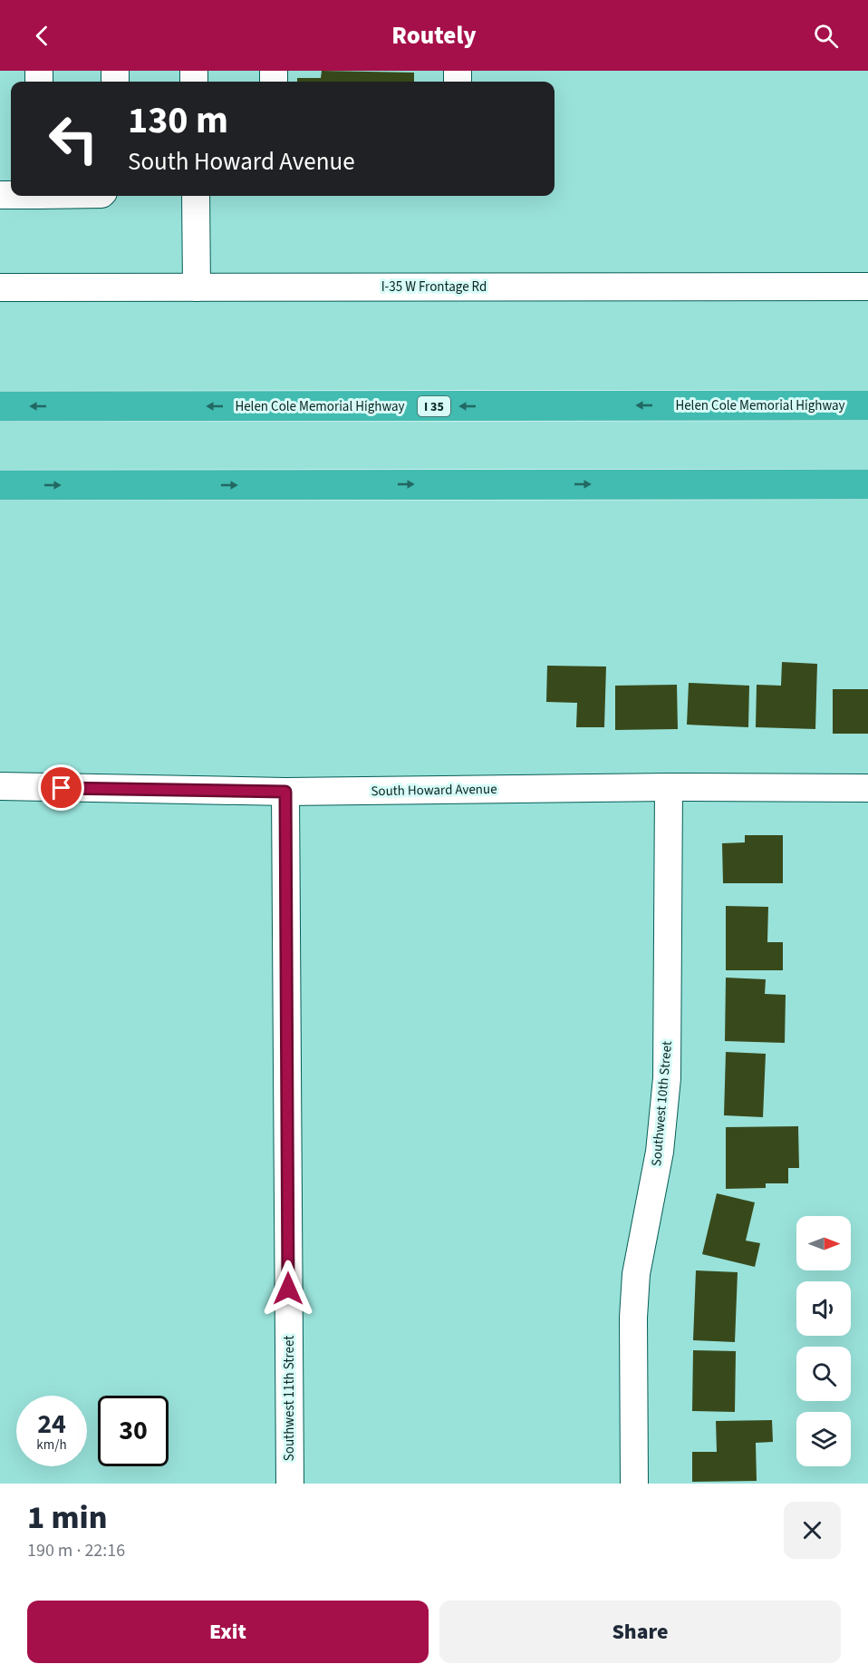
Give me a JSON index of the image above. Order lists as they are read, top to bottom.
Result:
{
  "streets": {
    "highway": ["Helen Cole Memorial Highway", "I 35"],
    "street": [
      "I-35 W Frontage Rd",
      "South Howard Avenue",
      "Southwest 10th Street",
      "Southwest 11th Street"
    ]
  },
  "crossings": [
    ["South Howard Avenue", "Southwest 10th Street"],
    ["South Howard Avenue", "Southwest 11th Street"]
  ],
  "north": "right",
  "page": {
    "header": "Routely",
    "turn": ["130 m", "South Howard Avenue"],
    "speed": "24 km/h",
    "limit": "30",
    "heading": ["1 min", "190 m · 22:16"],
    "buttons": ["Exit", "Share"]
  }
}
